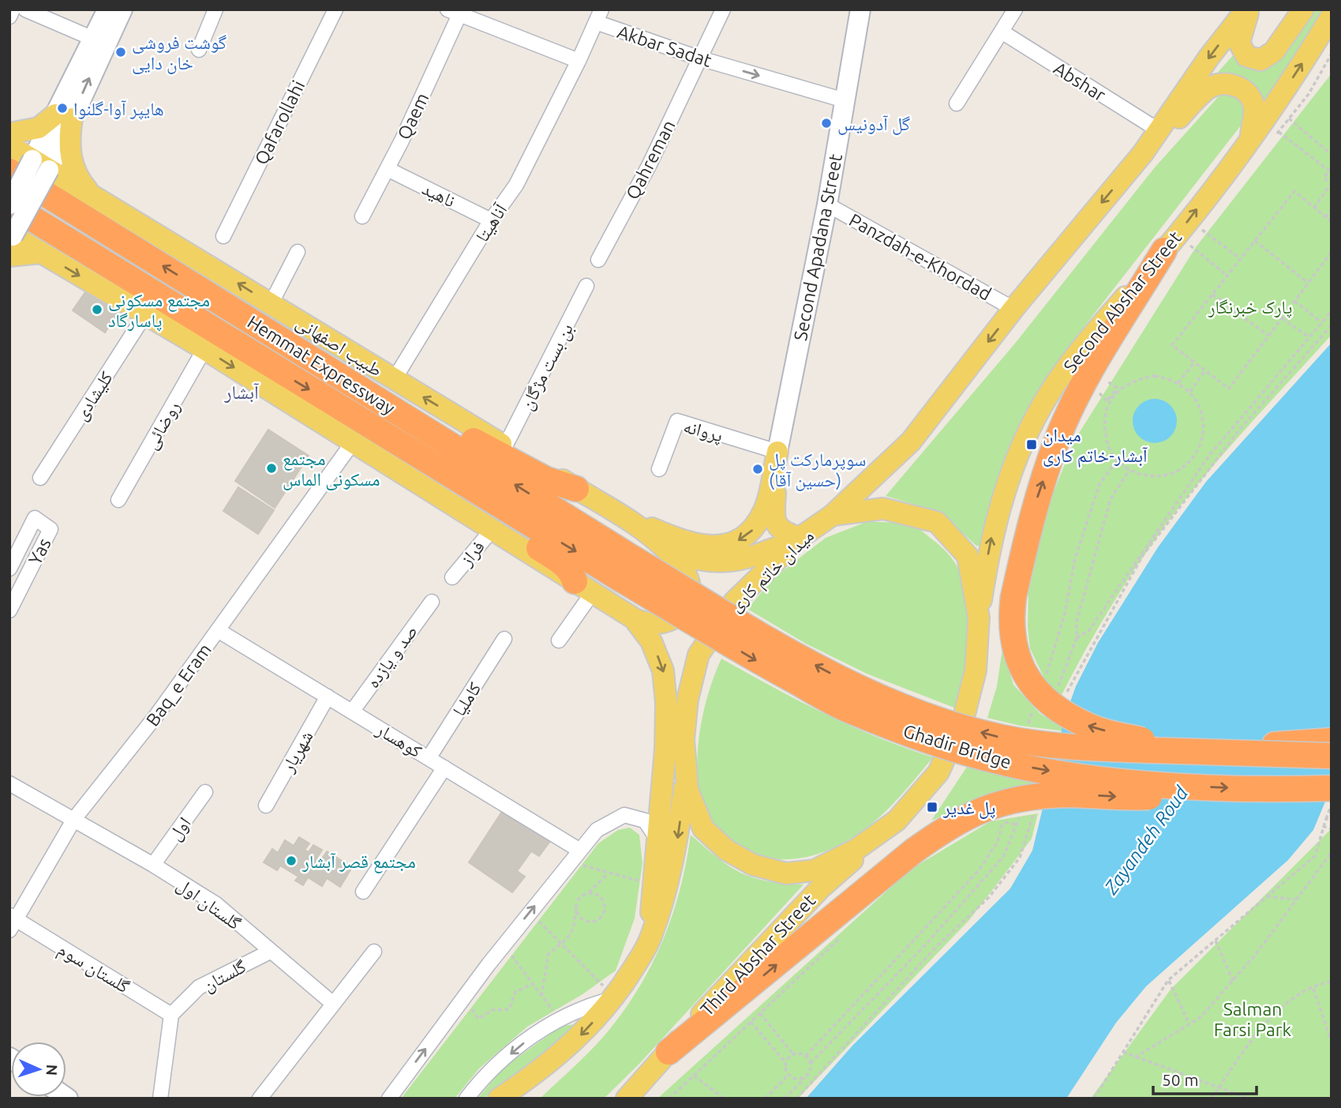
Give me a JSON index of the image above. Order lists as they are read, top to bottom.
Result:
{
  "streets": {
    "highway": ["Hemmat Expressway", "Ghadir Bridge"],
    "main road": [
      "Second Apadana Street",
      "Second Abshar Street",
      "طبیب اصفهانی",
      "میدان خاتم کاری",
      "Third Abshar Street"
    ],
    "street": [
      "Akbar Sadat",
      "Abshar",
      "Qaem",
      "Qafarollahi",
      "Qahreman",
      "ناهید",
      "آناهیتا",
      "Panzdah-e-Khordad",
      "بن بست مژگان",
      "کلیشادی",
      "روضائی",
      "پروانه",
      "Yas",
      "فراز",
      "صد و یازده",
      "Baq_e Eram",
      "کاملیا",
      "کوهسار",
      "شهریار",
      "اول",
      "گلستان اول",
      "گلستان سوم",
      "گلستان"
    ]
  },
  "crossings": [
    ["Akbar Sadat", "Qahreman"],
    ["Akbar Sadat", "آناهیتا"],
    ["Akbar Sadat", "Second Apadana Street"],
    ["Qaem", "ناهید"],
    ["ناهید", "آناهیتا"],
    ["آناهیتا", "طبیب اصفهانی"],
    ["Second Apadana Street", "Panzdah-e-Khordad"],
    ["Second Apadana Street", "پروانه"],
    ["Second Abshar Street", "میدان خاتم کاری"],
    ["طبیب اصفهانی", "بن بست مژگان"],
    ["Hemmat Expressway", "Ghadir Bridge"],
    ["میدان خاتم کاری", "Third Abshar Street"],
    ["صد و یازده", "کوهسار"],
    ["Baq_e Eram", "کوهسار"],
    ["Baq_e Eram", "گلستان اول"],
    ["Baq_e Eram", "گلستان سوم"],
    ["کاملیا", "کوهسار"],
    ["کوهسار", "شهریار"],
    ["اول", "گلستان اول"],
    ["گلستان اول", "گلستان"],
    ["گلستان سوم", "گلستان"]
  ],
  "one_way": ["Akbar Sadat"],
  "districts": ["آبشار"],
  "water": ["Zayandeh Roud"],
  "parks": ["پارک خبرنگار", "Salman Farsi Park"],
  "places": {
    "other": [
      "گوشت فروشی خان دایی",
      "هایپر آوا-گلنوا",
      "گل آدونیس",
      "مجتمع مسکونی پاسارگاد",
      "مجتمع مسکونی الماس",
      "سوپرمارکت پل (حسین آقا)",
      "مجتمع قصر آبشار"
    ],
    "transit": ["میدان آبشار-خاتم کاری", "پل غدیر"]
  },
  "scale_bar": "50 m",
  "north": "right"
}
